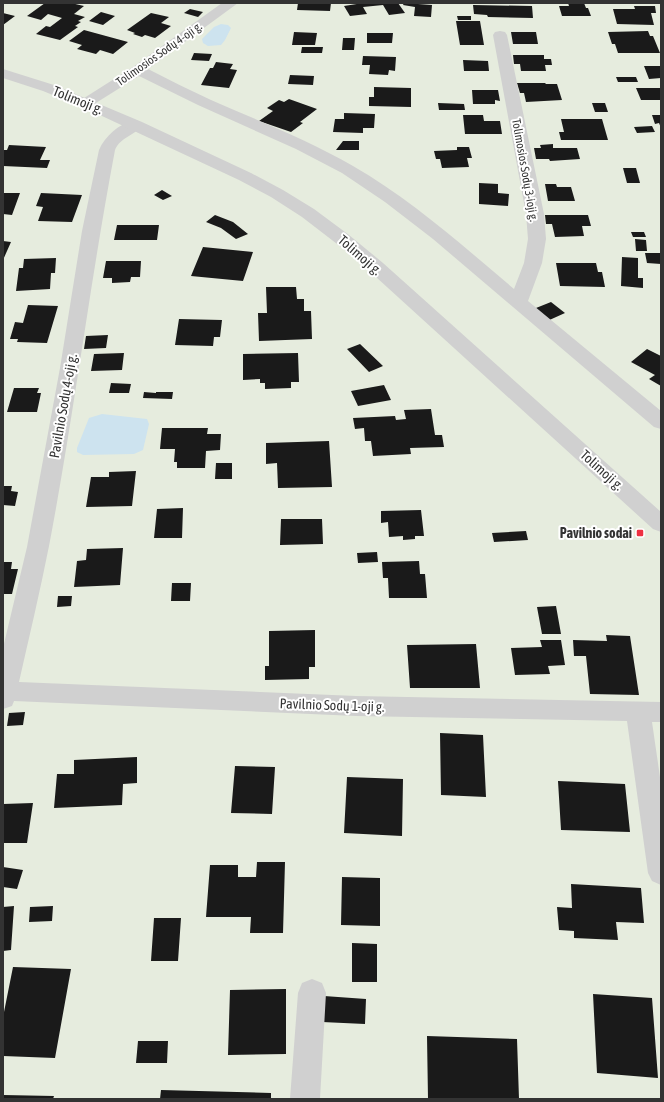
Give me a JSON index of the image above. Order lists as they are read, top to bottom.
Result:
{
  "streets": {
    "street": [
      "Tolimosios Sodų 4-oji g.",
      "Tolimoji g.",
      "Tolimosios Sodų 3-ioji g.",
      "Pavilnio Sodų 4-oji g.",
      "Pavilnio Sodų 1-oji g."
    ]
  },
  "crossings": [
    ["Tolimosios Sodų 4-oji g.", "Tolimoji g."],
    ["Tolimoji g.", "Pavilnio Sodų 4-oji g."],
    ["Pavilnio Sodų 4-oji g.", "Pavilnio Sodų 1-oji g."]
  ],
  "places": {
    "transit": ["Pavilnio sodai"]
  }
}
